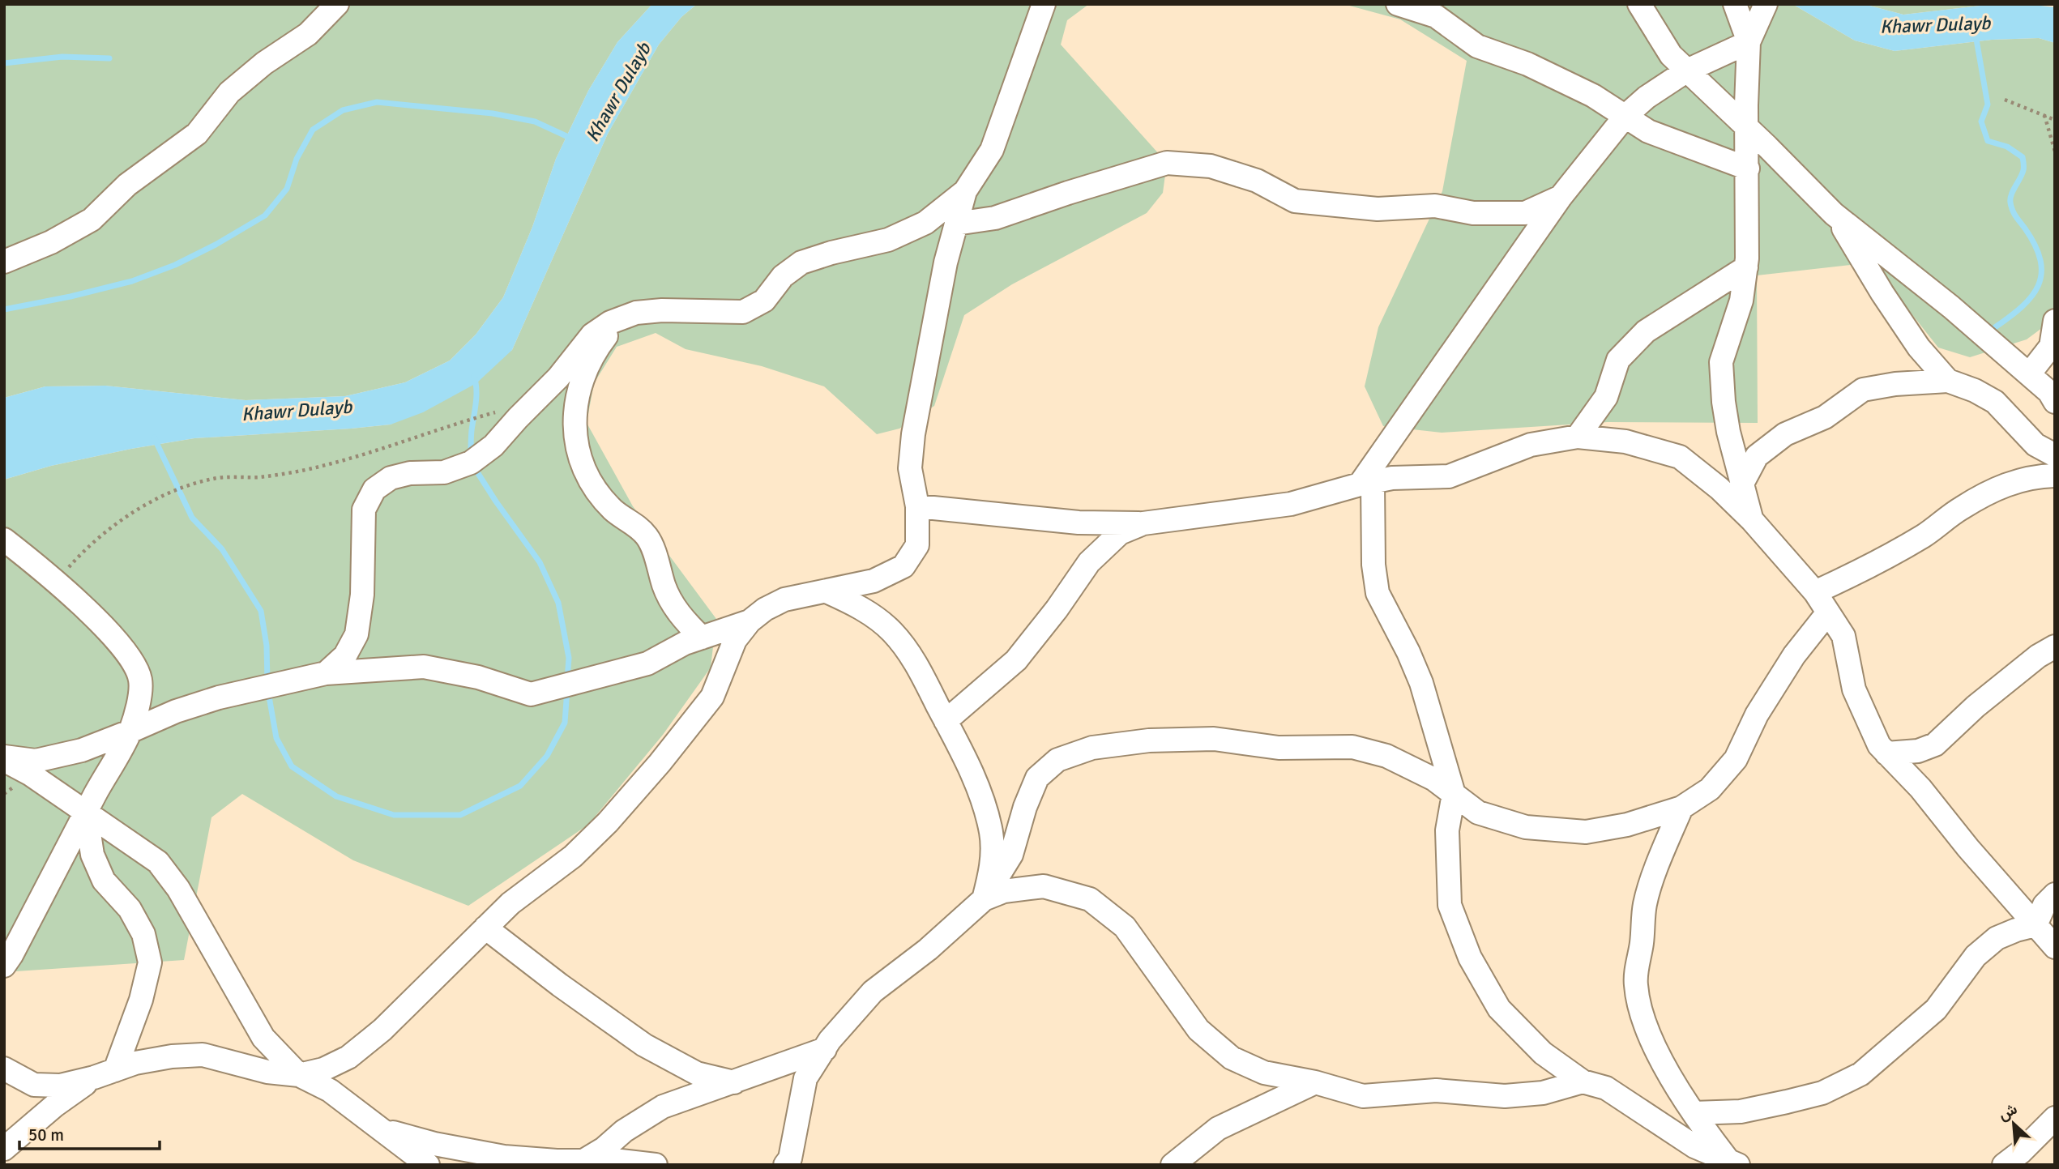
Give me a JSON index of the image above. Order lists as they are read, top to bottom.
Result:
{
  "water": ["Khawr Dulayb"],
  "scale_bar": "50 m",
  "north": "top left"
}
